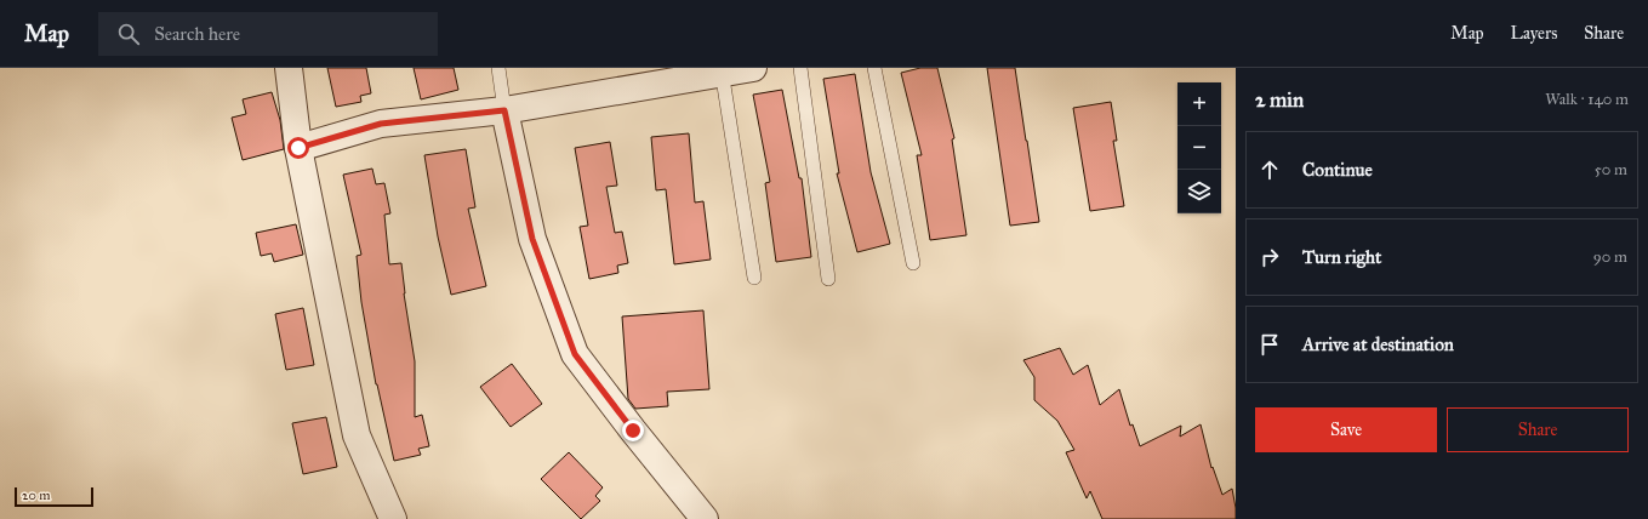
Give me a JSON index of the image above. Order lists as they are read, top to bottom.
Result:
{
  "scale_bar": "20 m",
  "page": {
    "header": "Map",
    "search": "Search here",
    "nav": ["Map", "Layers", "Share"],
    "heading": ["2 min", "Walk · 140 m"],
    "map_buttons": ["+", "−"],
    "list": [
      ["Continue", "50 m"],
      ["Turn right", "90 m"],
      "Arrive at destination"
    ],
    "buttons": ["Save", "Share"],
    "scale": "20 m"
  }
}
